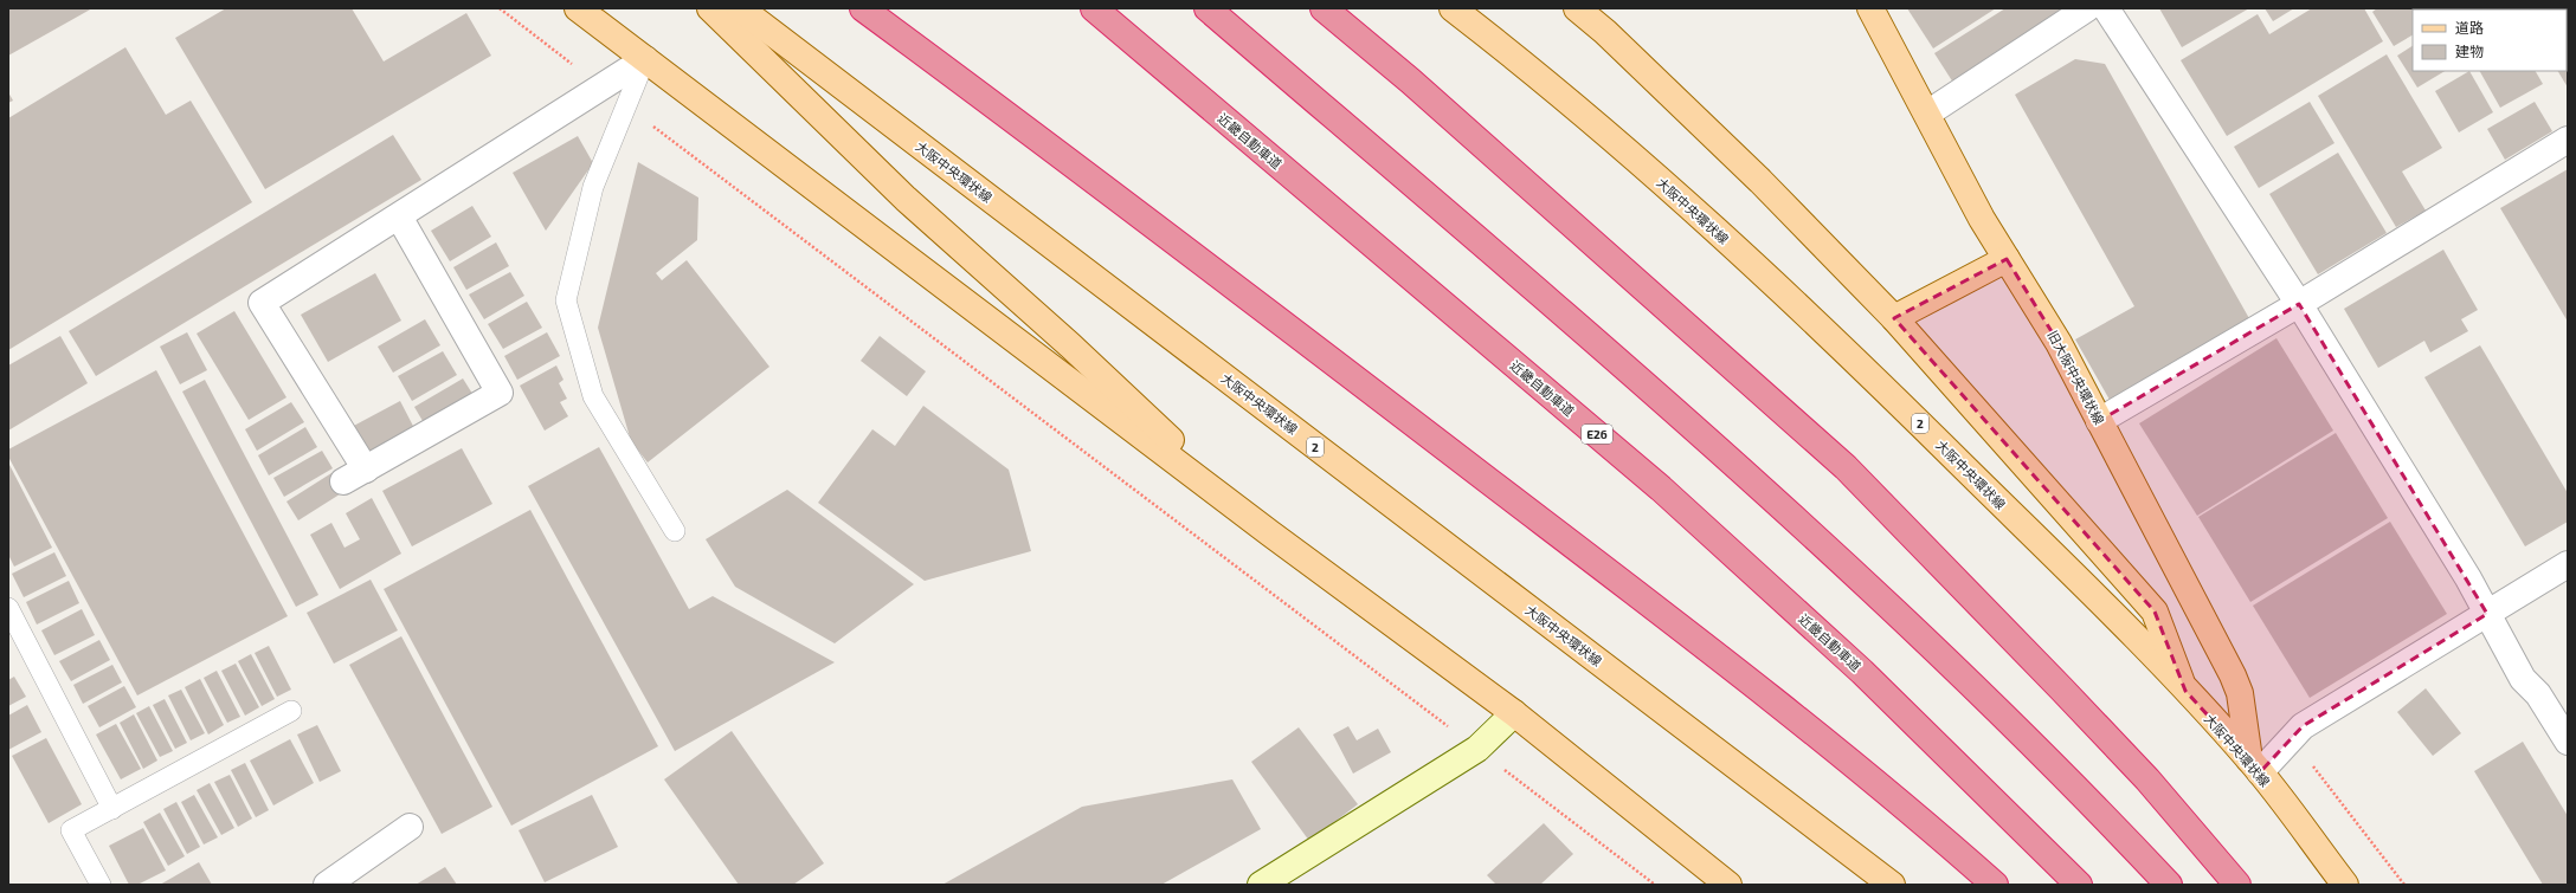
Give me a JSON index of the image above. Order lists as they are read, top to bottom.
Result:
{
  "streets": {
    "highway": ["近畿自動車道", "E26"],
    "main road": ["大阪中央環状線", "旧大阪中央環状線", "2"]
  },
  "crossings": [
    ["大阪中央環状線", "旧大阪中央環状線"],
    ["大阪中央環状線", "2"]
  ],
  "legend": ["道路", "建物"]
}
